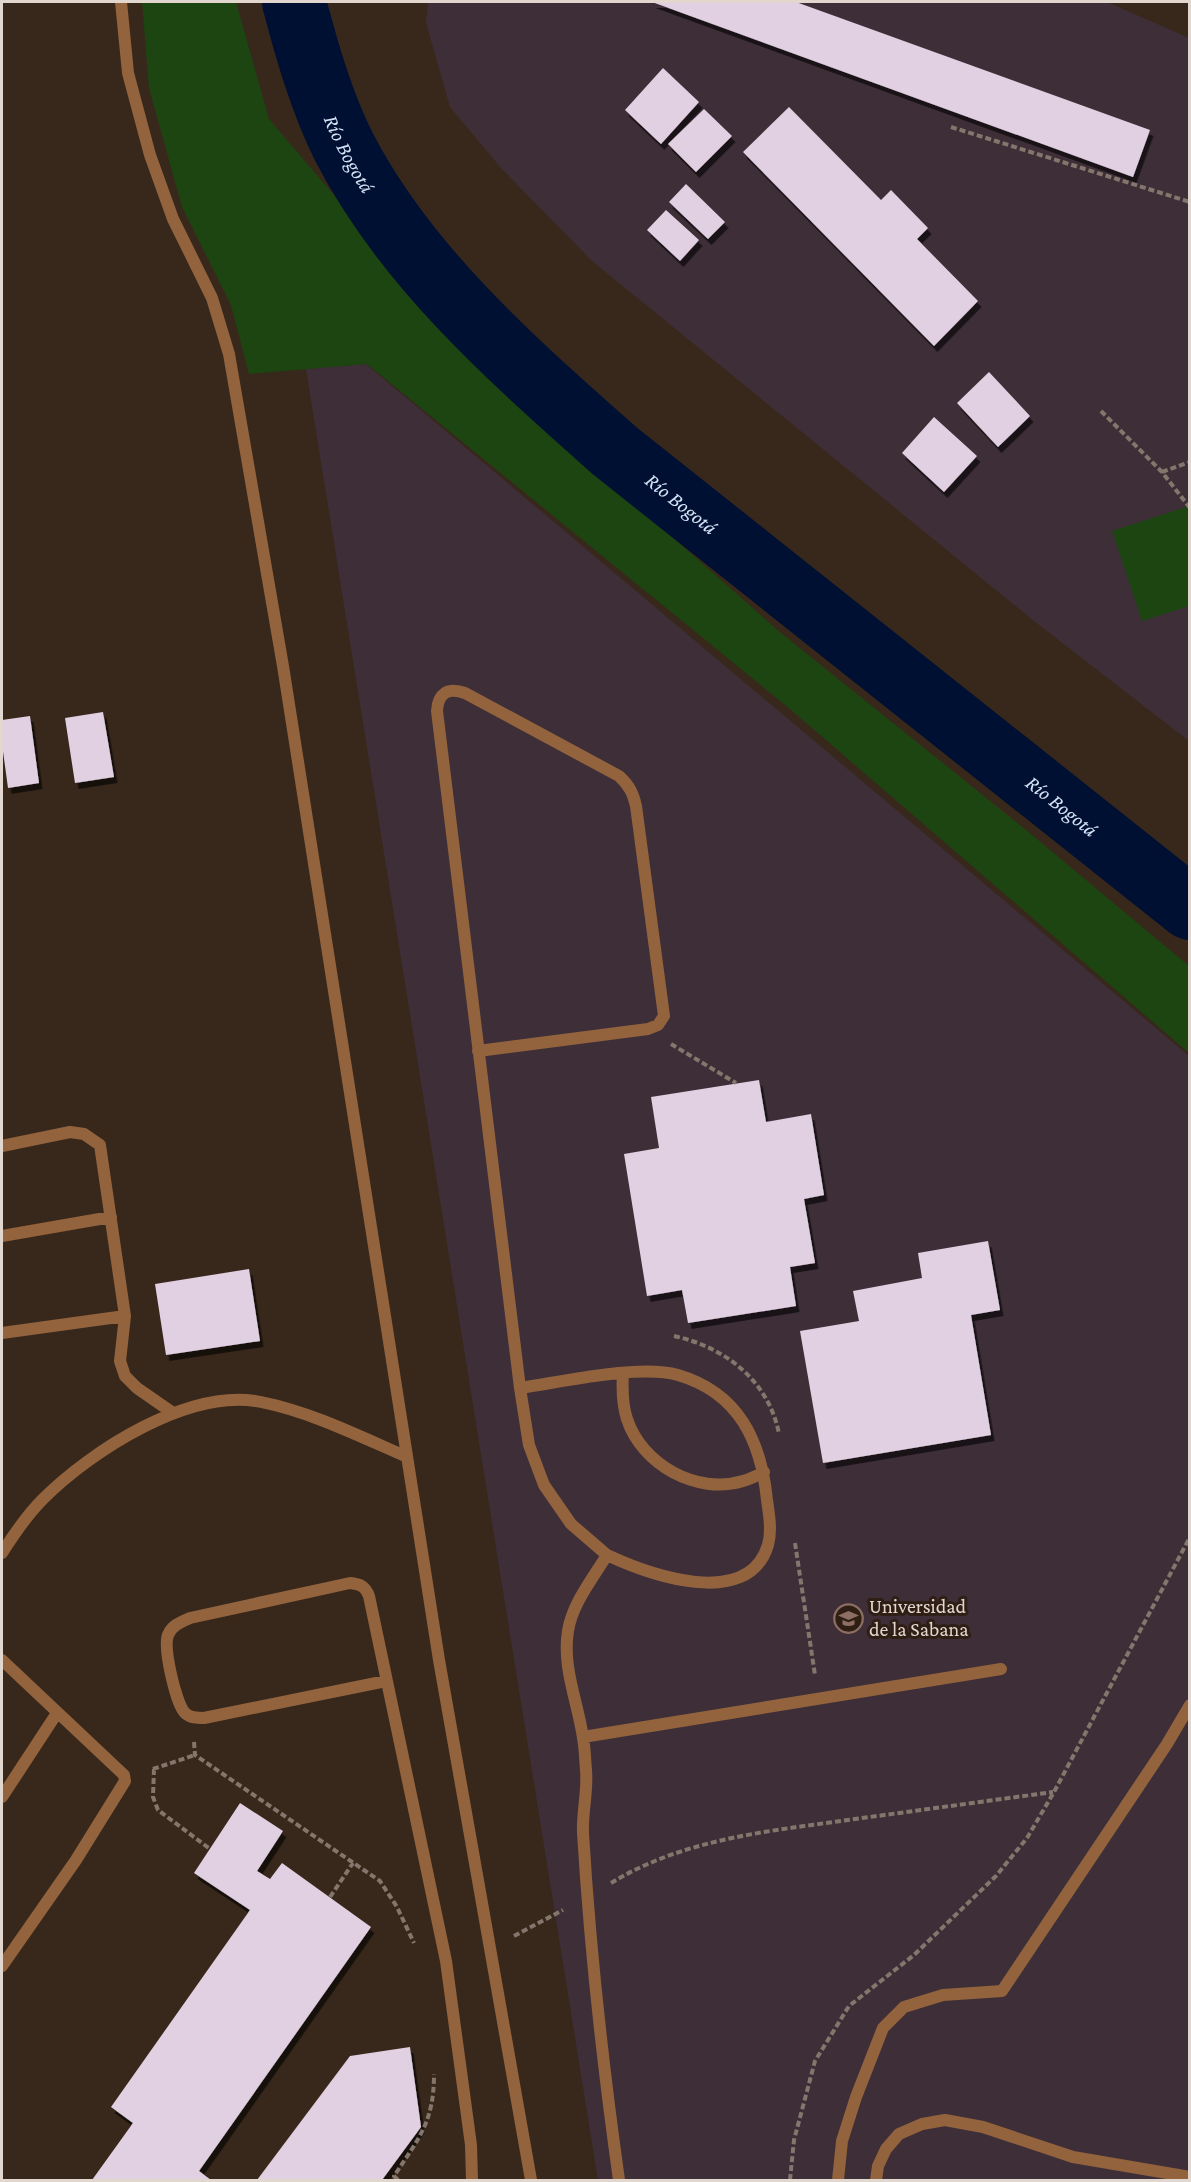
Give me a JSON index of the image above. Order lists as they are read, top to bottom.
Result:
{
  "water": ["Río Bogotá"],
  "places": {
    "school or university": ["Universidad de la Sabana"]
  }
}
